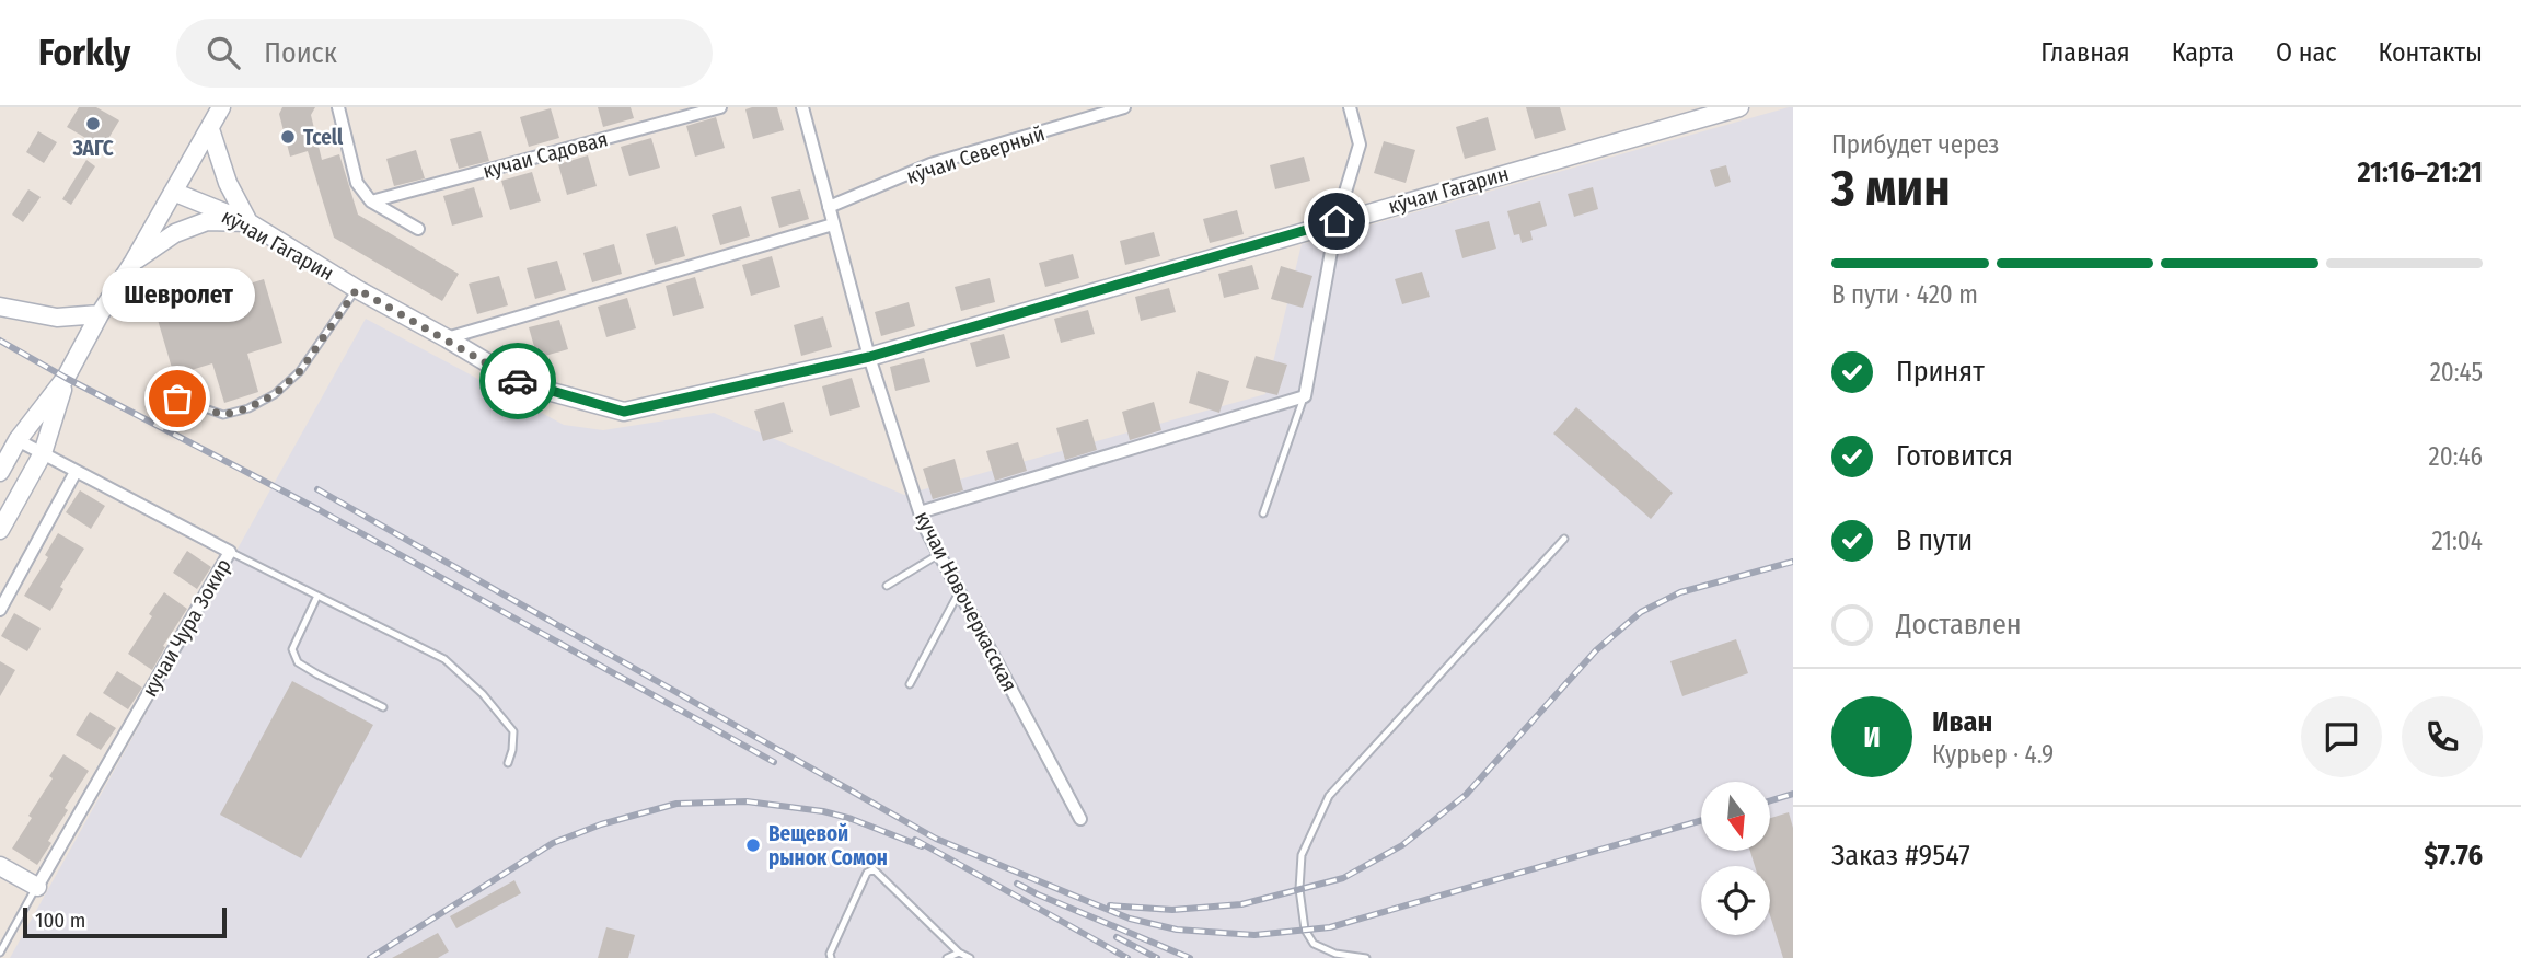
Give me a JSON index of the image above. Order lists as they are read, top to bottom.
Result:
{
  "streets": {
    "main road": ["кӯчаи Гагарин"],
    "street": [
      "кучаи Садовая",
      "кӯчаи Северный",
      "кучаи Новочеркасская",
      "кучаи Чура Зокир"
    ]
  },
  "crossings": [
    ["кӯчаи Северный", "кучаи Новочеркасская"],
    ["кӯчаи Гагарин", "кучаи Новочеркасская"]
  ],
  "places": [
    "ЗАГС",
    "Tcell",
    "Шевролет",
    "Вещевой рынок Сомон"
  ],
  "scale_bar": "100 m",
  "north": "bottom",
  "page": {
    "header": "Forkly",
    "search": "Поиск",
    "nav": [
      "Главная",
      "Карта",
      "О нас",
      "Контакты"
    ],
    "heading": ["3 мин", "Прибудет через", "21:16–21:21"],
    "panel": [
      "Иван",
      "Курьер · 4.9",
      "Заказ #9547",
      "$7.76"
    ],
    "bar": "В пути · 420 m",
    "bubble": "Шевролет",
    "list": [
      ["Принят", "20:45"],
      ["Готовится", "20:46"],
      ["В пути", "21:04"],
      "Доставлен"
    ],
    "round": "И",
    "scale": "100 m"
  }
}
